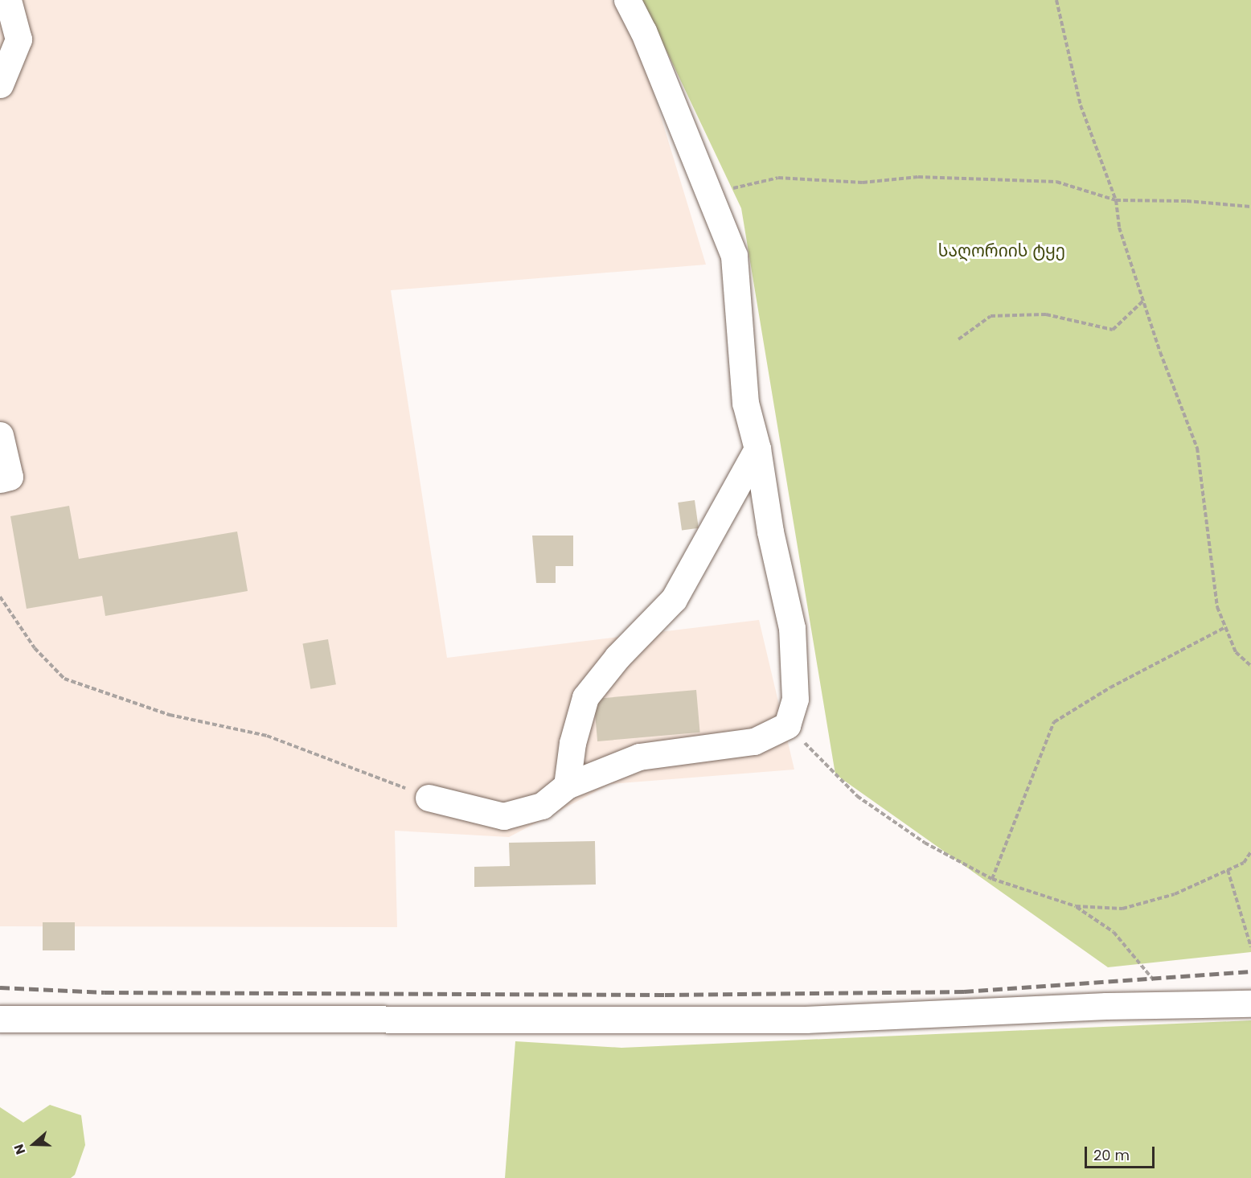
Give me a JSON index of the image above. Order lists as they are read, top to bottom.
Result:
{
  "parks": ["საღორიის ტყე"],
  "scale_bar": "20 m",
  "north": "left"
}
